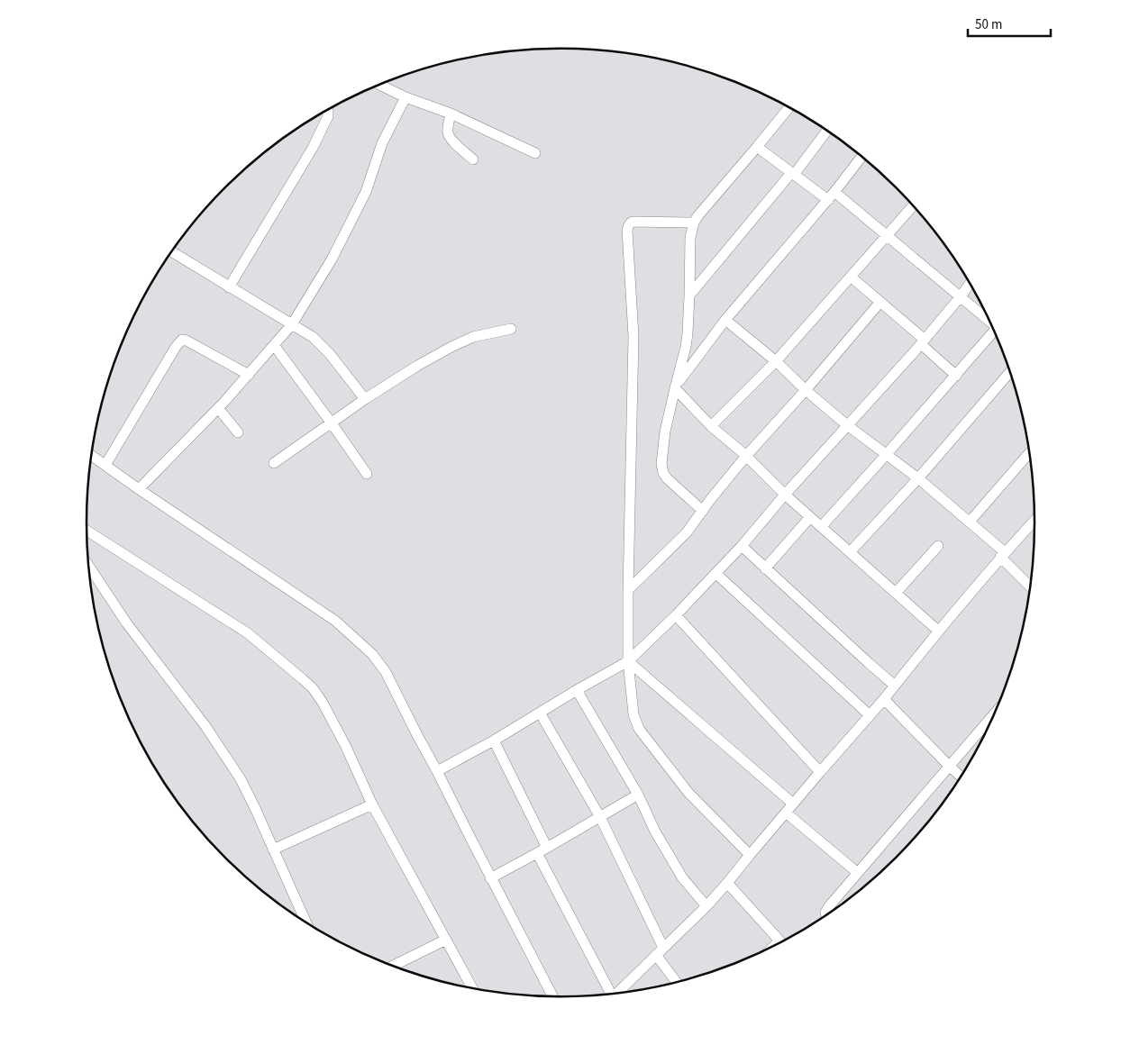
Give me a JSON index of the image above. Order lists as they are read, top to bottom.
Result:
{
  "scale_bar": "50 m"
}
